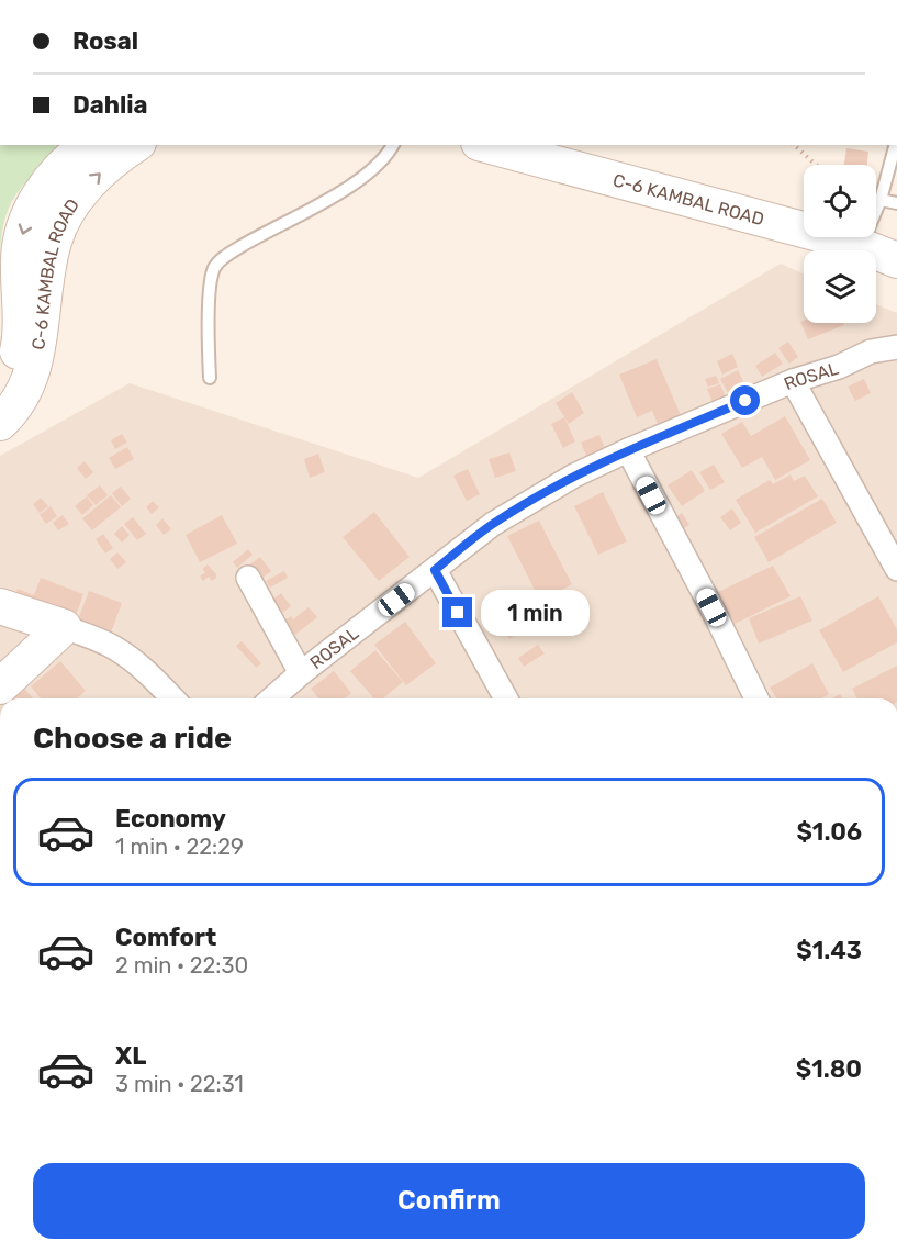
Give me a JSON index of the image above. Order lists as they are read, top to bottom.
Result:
{
  "streets": {
    "main road": ["C-6 KAMBAL ROAD"],
    "street": ["ROSAL"]
  },
  "page": {
    "banner": ["Rosal", "Dahlia"],
    "bubble": "1 min",
    "heading": "Choose a ride",
    "list": [
      {
        "name": "Economy",
        "note": "1 min · 22:29",
        "value": "$1.06"
      },
      {
        "name": "Comfort",
        "note": "2 min · 22:30",
        "value": "$1.43"
      },
      {
        "name": "XL",
        "note": "3 min · 22:31",
        "value": "$1.80"
      }
    ],
    "buttons": "Confirm"
  }
}
